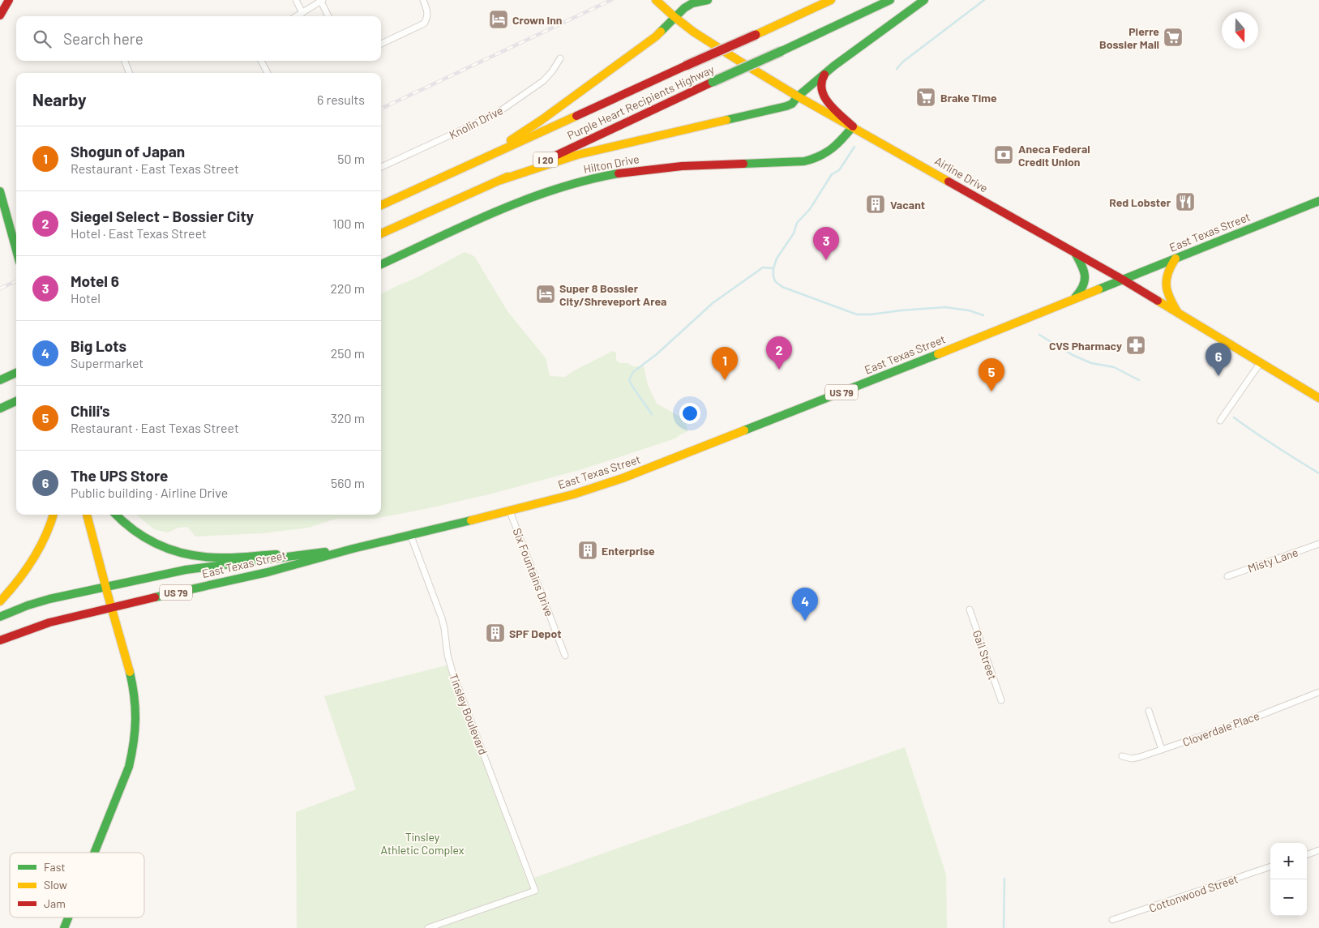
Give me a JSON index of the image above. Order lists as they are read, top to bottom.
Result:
{
  "streets": {
    "main road": [
      "Purple Heart Recipients Highway",
      "I 20",
      "Hilton Drive",
      "Airline Drive",
      "East Texas Street",
      "US 79"
    ],
    "street": [
      "Knolin Drive",
      "Misty Lane",
      "Six Fountains Drive",
      "Gail Street",
      "Tinsley Boulevard",
      "Cloverdale Place",
      "Cottonwood Street"
    ]
  },
  "crossings": [
    ["Hilton Drive", "Airline Drive"],
    ["Airline Drive", "East Texas Street"],
    ["East Texas Street", "Six Fountains Drive"],
    ["East Texas Street", "Tinsley Boulevard"]
  ],
  "parks": ["Tinsley Athletic Complex"],
  "places": {
    "hotel": ["Crown Inn", "Super 8 Bossier City/Shreveport Area"],
    "supermarket": ["Pierre Bossier Mall", "Brake Time"],
    "bank": ["Aneca Federal Credit Union"],
    "restaurant": ["Red Lobster"],
    "building": ["Vacant", "Enterprise", "SPF Depot"],
    "pharmacy": ["CVS Pharmacy"]
  },
  "legend": ["Fast", "Slow", "Jam"],
  "north": "bottom",
  "page": {
    "search": "Search here",
    "heading": ["Nearby", "6 results"],
    "list": [
      {
        "mark": "1",
        "name": "Shogun of Japan",
        "note": "Restaurant · East Texas Street",
        "value": "50 m"
      },
      {
        "mark": "2",
        "name": "Siegel Select - Bossier City",
        "note": "Hotel · East Texas Street",
        "value": "100 m"
      },
      {
        "mark": "3",
        "name": "Motel 6",
        "note": "Hotel",
        "value": "220 m"
      },
      {
        "mark": "4",
        "name": "Big Lots",
        "note": "Supermarket",
        "value": "250 m"
      },
      {
        "mark": "5",
        "name": "Chili's",
        "note": "Restaurant · East Texas Street",
        "value": "320 m"
      },
      {
        "mark": "6",
        "name": "The UPS Store",
        "note": "Public building · Airline Drive",
        "value": "560 m"
      }
    ],
    "pins": [
      "3",
      "2",
      "6",
      "1",
      "5",
      "4"
    ],
    "map_buttons": ["+", "−"]
  }
}
